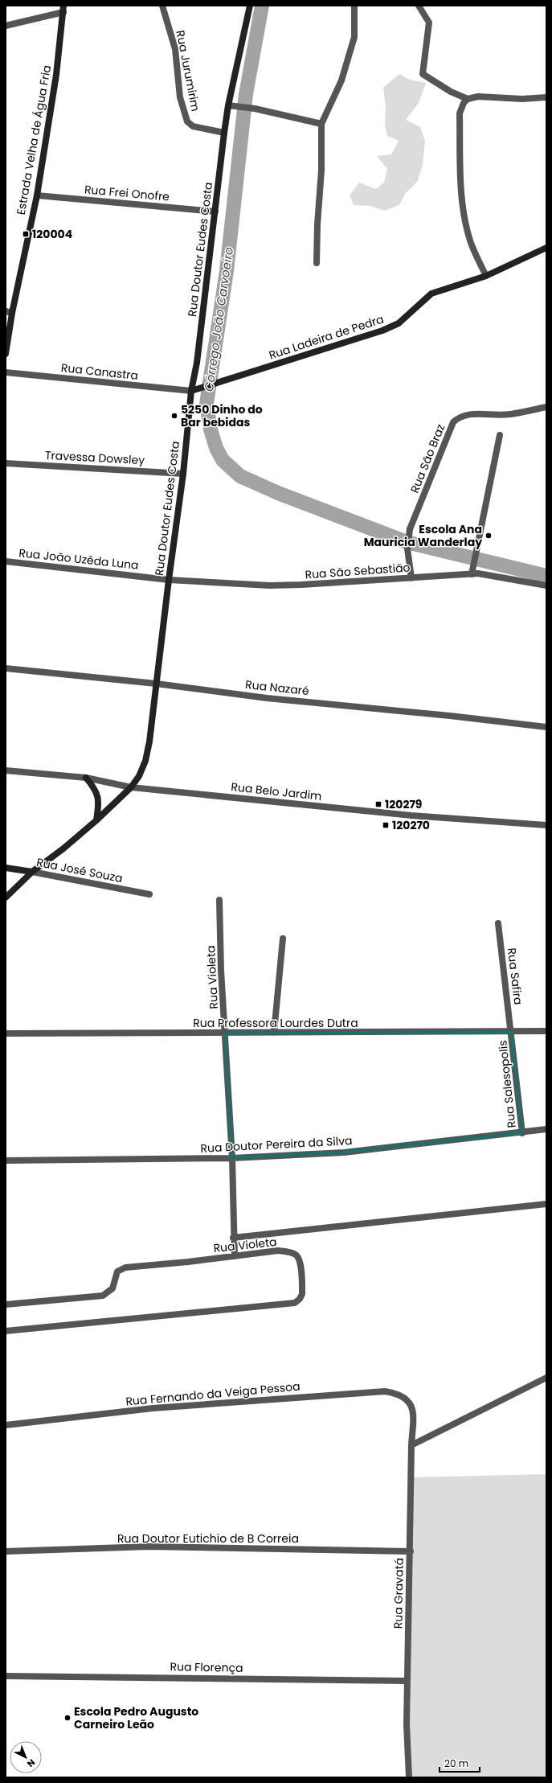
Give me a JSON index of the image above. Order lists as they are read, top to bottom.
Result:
{
  "streets": {
    "street": [
      "Rua Jurumirim",
      "Estrada Velha de Água Fria",
      "Rua Frei Onofre",
      "Rua Doutor Eudes Costa",
      "Rua Ladeira de Pedra",
      "Rua Canastra",
      "Travessa Dowsley",
      "Rua São Braz",
      "Rua João Uzêda Luna",
      "Rua São Sebastião",
      "Rua Nazaré",
      "Rua Belo Jardim",
      "Rua José Souza",
      "Rua Safira",
      "Rua Violeta",
      "Rua Professora Lourdes Dutra",
      "Rua Salesopolis",
      "Rua Doutor Pereira da Silva",
      "Rua Fernando da Veiga Pessoa",
      "Rua Doutor Eutichio de B Correia",
      "Rua Gravatá",
      "Rua Florença"
    ]
  },
  "crossings": [
    ["Rua Jurumirim", "Rua Doutor Eudes Costa"],
    ["Estrada Velha de Água Fria", "Rua Frei Onofre"],
    ["Rua Frei Onofre", "Rua Doutor Eudes Costa"],
    ["Rua Doutor Eudes Costa", "Rua Ladeira de Pedra"],
    ["Rua Doutor Eudes Costa", "Rua Canastra"],
    ["Rua Doutor Eudes Costa", "Travessa Dowsley"],
    ["Rua Doutor Eudes Costa", "Rua João Uzêda Luna"],
    ["Rua Doutor Eudes Costa", "Rua São Sebastião"],
    ["Rua Doutor Eudes Costa", "Rua Nazaré"],
    ["Rua Doutor Eudes Costa", "Rua Belo Jardim"],
    ["Rua Doutor Eudes Costa", "Rua José Souza"],
    ["Rua Ladeira de Pedra", "Rua Canastra"],
    ["Rua São Braz", "Rua São Sebastião"],
    ["Rua João Uzêda Luna", "Rua São Sebastião"],
    ["Rua Safira", "Rua Professora Lourdes Dutra"],
    ["Rua Safira", "Rua Salesopolis"],
    ["Rua Violeta", "Rua Professora Lourdes Dutra"],
    ["Rua Violeta", "Rua Doutor Pereira da Silva"],
    ["Rua Professora Lourdes Dutra", "Rua Salesopolis"],
    ["Rua Salesopolis", "Rua Doutor Pereira da Silva"],
    ["Rua Fernando da Veiga Pessoa", "Rua Gravatá"],
    ["Rua Doutor Eutichio de B Correia", "Rua Gravatá"],
    ["Rua Gravatá", "Rua Florença"]
  ],
  "water": ["Córrego João Carvoeiro"],
  "places": {
    "transit": ["120004", "120279", "120270"],
    "other": ["5250 Dinho do Bar bebidas", "Escola Ana Mauricia Wanderlay", "Escola Pedro Augusto Carneiro Leão"]
  },
  "scale_bar": "20 m",
  "north": "bottom right"
}
